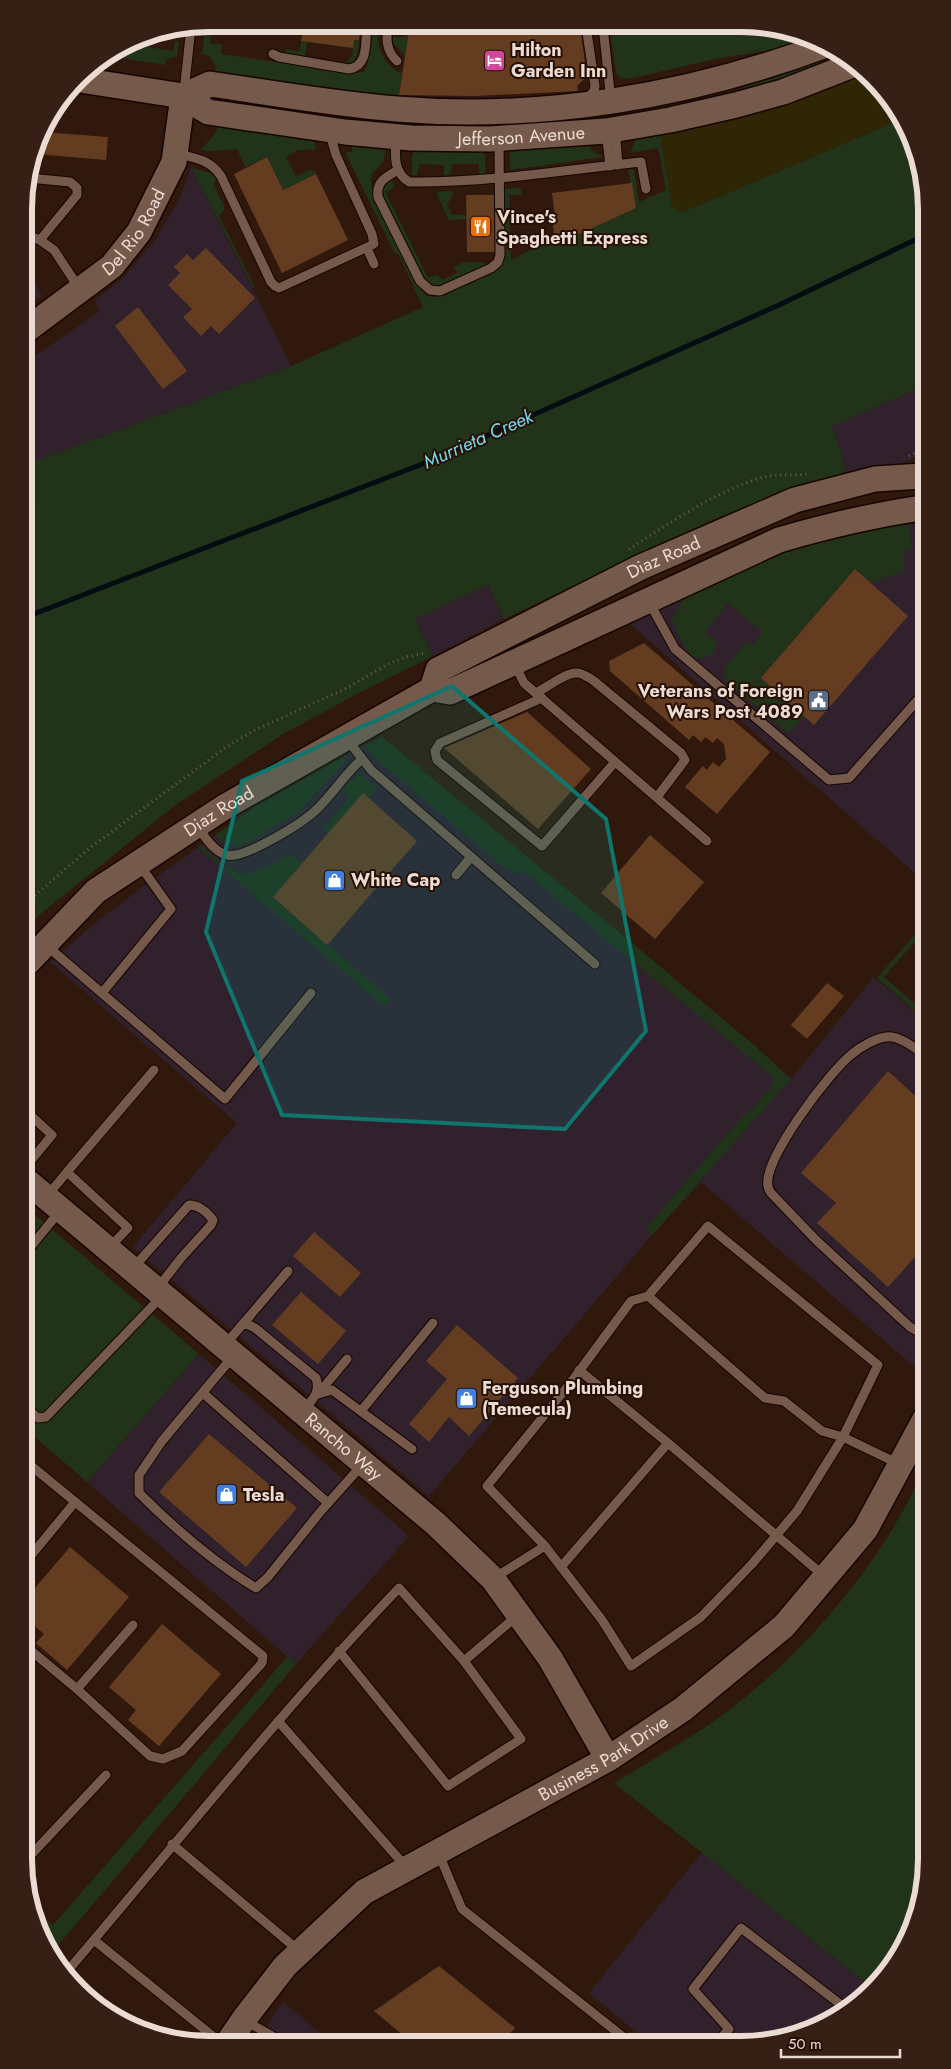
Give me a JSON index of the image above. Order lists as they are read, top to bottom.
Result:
{
  "streets": {
    "main road": [
      "Jefferson Avenue",
      "Del Rio Road",
      "Diaz Road",
      "Rancho Way",
      "Business Park Drive"
    ]
  },
  "crossings": [
    ["Jefferson Avenue", "Del Rio Road"],
    ["Rancho Way", "Business Park Drive"]
  ],
  "water": ["Murrieta Creek"],
  "places": {
    "hotel": ["Hilton Garden Inn"],
    "restaurant": ["Vince's Spaghetti Express"],
    "public building": ["Veterans of Foreign Wars Post 4089"],
    "shop": ["White Cap", "Ferguson Plumbing (Temecula)", "Tesla"]
  },
  "scale_bar": "50 m"
}
